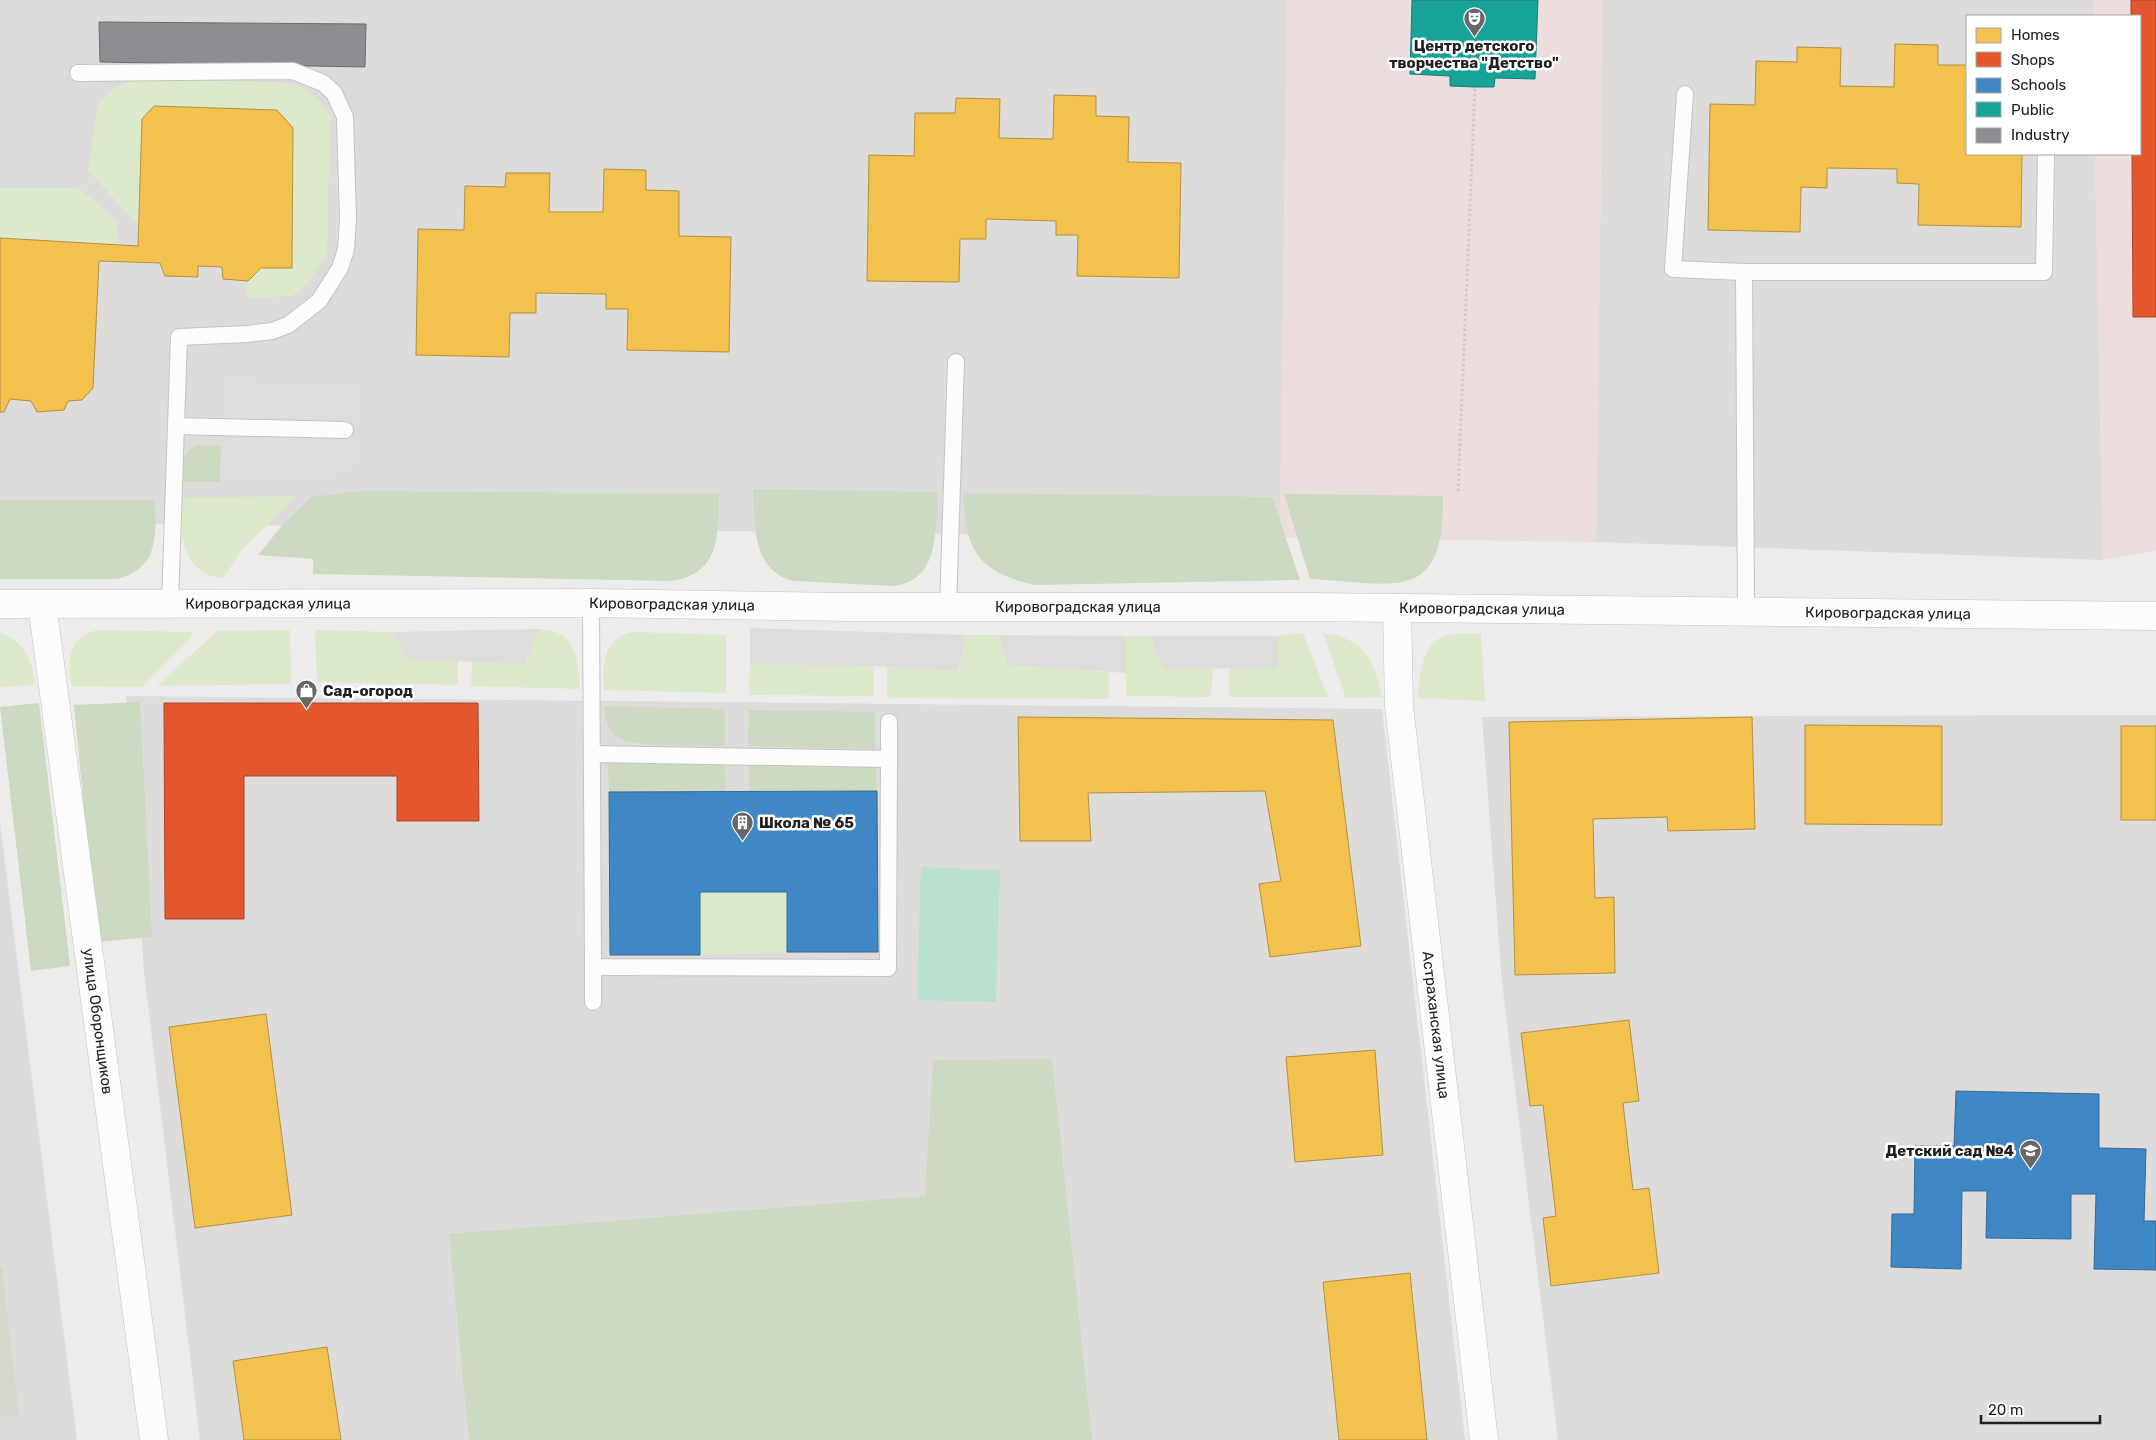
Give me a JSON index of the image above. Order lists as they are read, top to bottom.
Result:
{
  "streets": {
    "street": ["Кировоградская улица", "улица Оборонщиков", "Астраханская улица"]
  },
  "crossings": [
    ["Кировоградская улица", "улица Оборонщиков"],
    ["Кировоградская улица", "Астраханская улица"]
  ],
  "places": {
    "theatre": ["Центр детского творчества \"Детство\""],
    "shop": ["Сад-огород"],
    "building": ["Школа № 65"],
    "school or university": ["Детский сад №4"]
  },
  "legend": [
    "Homes",
    "Shops",
    "Schools",
    "Public",
    "Industry"
  ],
  "scale_bar": "20 m"
}
